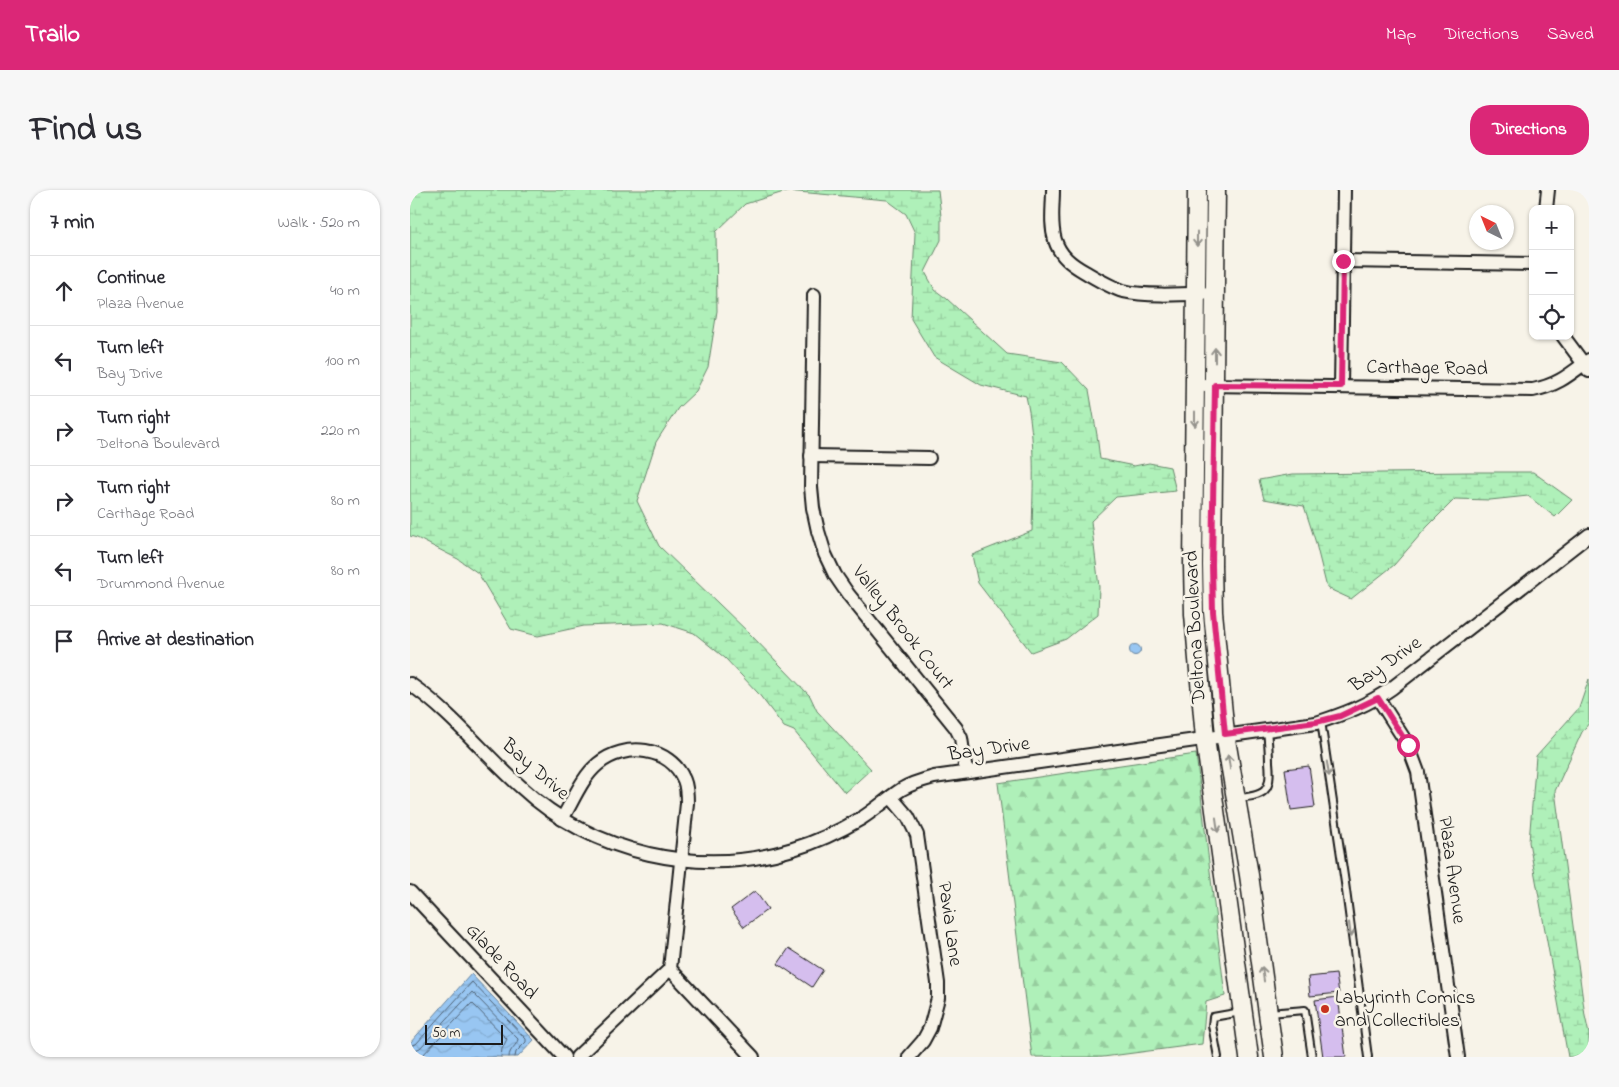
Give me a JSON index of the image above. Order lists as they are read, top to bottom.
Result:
{
  "streets": {
    "main road": ["Deltona Boulevard"],
    "street": [
      "Carthage Road",
      "Valley Brook Court",
      "Bay Drive",
      "Plaza Avenue",
      "Pavia Lane",
      "Glade Road"
    ]
  },
  "crossings": [
    ["Carthage Road", "Deltona Boulevard"],
    ["Deltona Boulevard", "Bay Drive"],
    ["Valley Brook Court", "Bay Drive"],
    ["Bay Drive", "Plaza Avenue"],
    ["Bay Drive", "Pavia Lane"]
  ],
  "places": ["Labyrinth Comics and Collectibles"],
  "scale_bar": "50 m",
  "north": "top left",
  "page": {
    "header": "Trailo",
    "nav": ["Map", "Directions", "Saved"],
    "title": "Find us",
    "buttons": "Directions",
    "heading": ["7 min", "Walk · 520 m"],
    "map_buttons": ["+", "−"],
    "list": [
      ["Continue", "Plaza Avenue", "40 m"],
      ["Turn left", "Bay Drive", "100 m"],
      ["Turn right", "Deltona Boulevard", "220 m"],
      ["Turn right", "Carthage Road", "80 m"],
      ["Turn left", "Drummond Avenue", "80 m"],
      "Arrive at destination"
    ],
    "scale": "50 m"
  }
}
